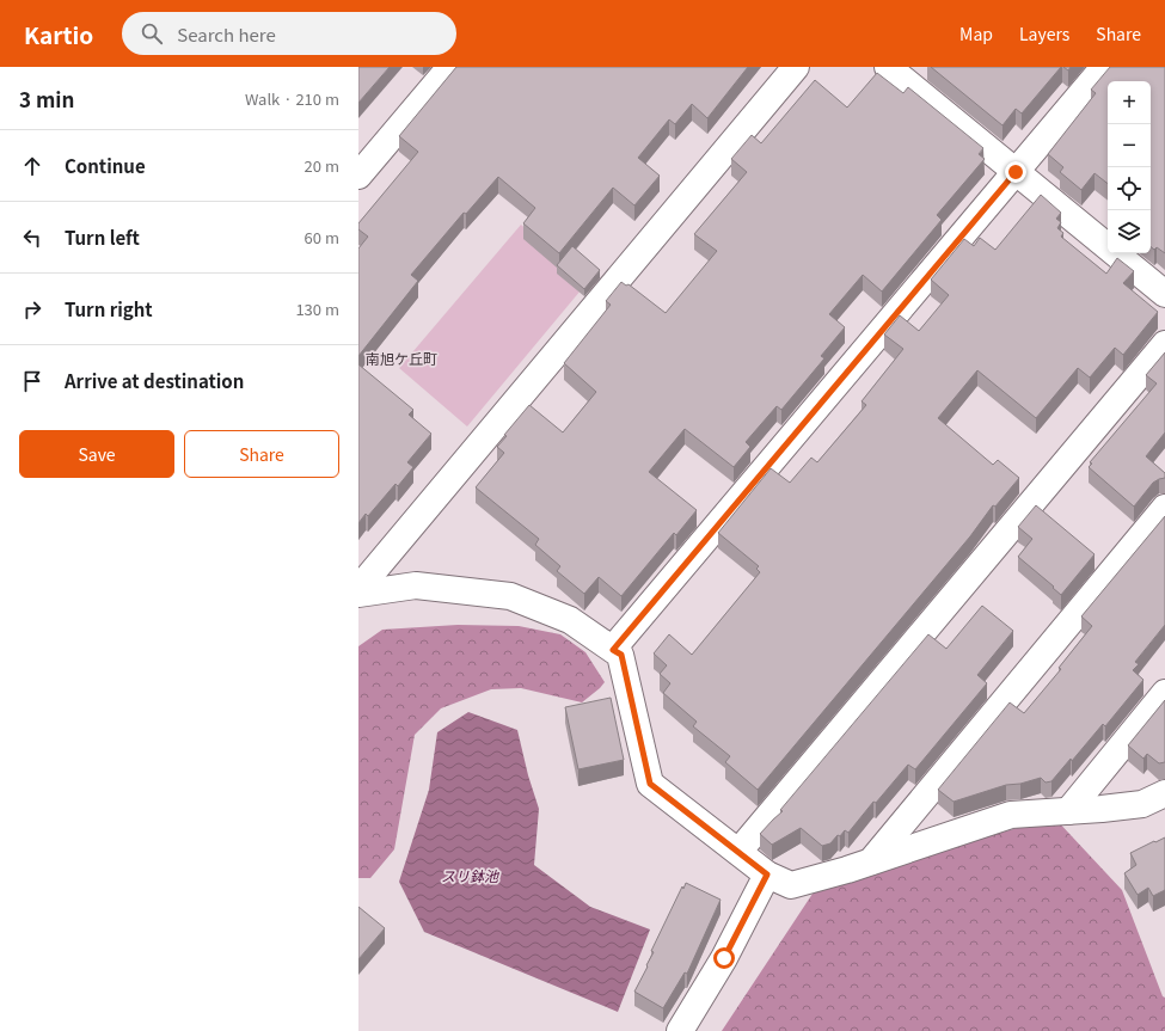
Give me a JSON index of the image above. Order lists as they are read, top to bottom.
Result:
{
  "districts": ["南旭ケ丘町"],
  "water": ["スリ鉢池"],
  "page": {
    "header": "Kartio",
    "search": "Search here",
    "nav": ["Map", "Layers", "Share"],
    "heading": ["3 min", "Walk · 210 m"],
    "map_buttons": ["+", "−"],
    "list": [
      ["Continue", "20 m"],
      ["Turn left", "60 m"],
      ["Turn right", "130 m"],
      "Arrive at destination"
    ],
    "buttons": ["Save", "Share"]
  }
}
